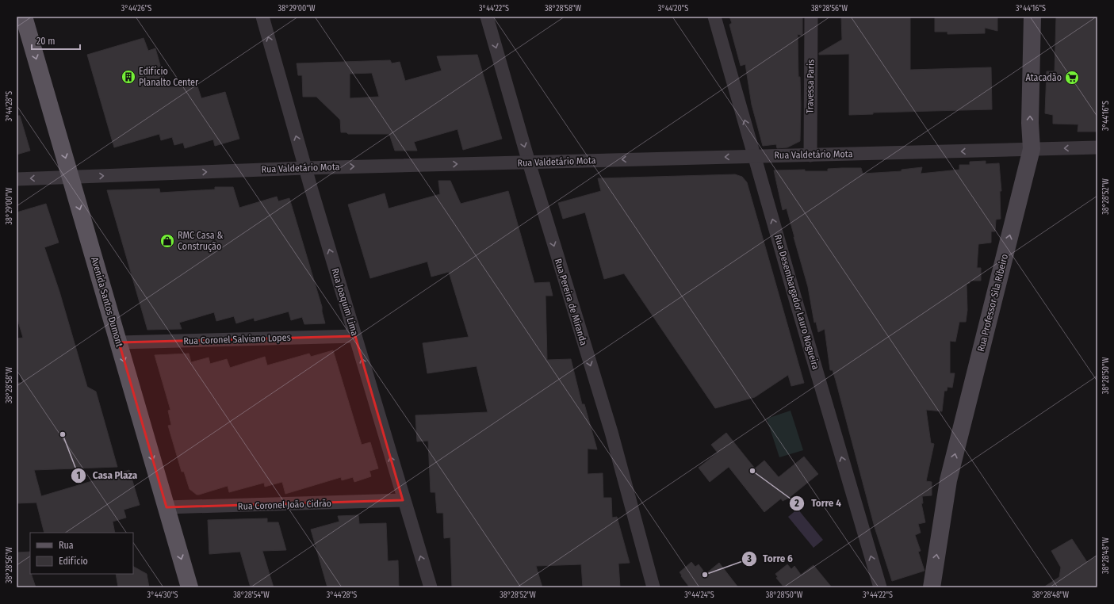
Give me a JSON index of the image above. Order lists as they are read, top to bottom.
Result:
{
  "streets": {
    "main road": ["Avenida Santos Dumont"],
    "street": [
      "Travessa Paris",
      "Rua Valdetário Mota",
      "Rua Joaquim Lima",
      "Rua Pereira de Miranda",
      "Rua Desembargador Lauro Nogueira",
      "Rua Professor Sila Ribeiro",
      "Rua Coronel Salviano Lopes",
      "Rua Coronel João Cidrão"
    ]
  },
  "crossings": [
    ["Travessa Paris", "Rua Valdetário Mota"],
    ["Rua Valdetário Mota", "Avenida Santos Dumont"],
    ["Rua Valdetário Mota", "Rua Joaquim Lima"],
    ["Rua Valdetário Mota", "Rua Pereira de Miranda"],
    ["Rua Valdetário Mota", "Rua Desembargador Lauro Nogueira"],
    ["Rua Valdetário Mota", "Rua Professor Sila Ribeiro"],
    ["Avenida Santos Dumont", "Rua Coronel Salviano Lopes"],
    ["Avenida Santos Dumont", "Rua Coronel João Cidrão"],
    ["Rua Joaquim Lima", "Rua Coronel Salviano Lopes"],
    ["Rua Joaquim Lima", "Rua Coronel João Cidrão"]
  ],
  "one_way": [
    "Avenida Santos Dumont",
    "Rua Joaquim Lima",
    "Rua Pereira de Miranda",
    "Rua Desembargador Lauro Nogueira",
    "Rua Professor Sila Ribeiro"
  ],
  "places": {
    "building": ["Edifício Planalto Center"],
    "supermarket": ["Atacadão"],
    "shop": ["RMC Casa & Construção"],
    "other": ["Casa Plaza", "Torre 4", "Torre 6"]
  },
  "legend": ["Rua", "Edifício"],
  "scale_bar": "20 m",
  "coordinates": [
    "3°44'26\"S",
    "38°29'00\"W",
    "3°44'22\"S",
    "38°28'58\"W",
    "3°44'20\"S",
    "38°28'56\"W",
    "3°44'16\"S",
    "3°44'28\"S",
    "38°28'52\"W",
    "38°28'50\"W",
    "38°28'48\"W",
    "3°44'30\"S",
    "38°28'54\"W",
    "3°44'24\"S"
  ]
}
